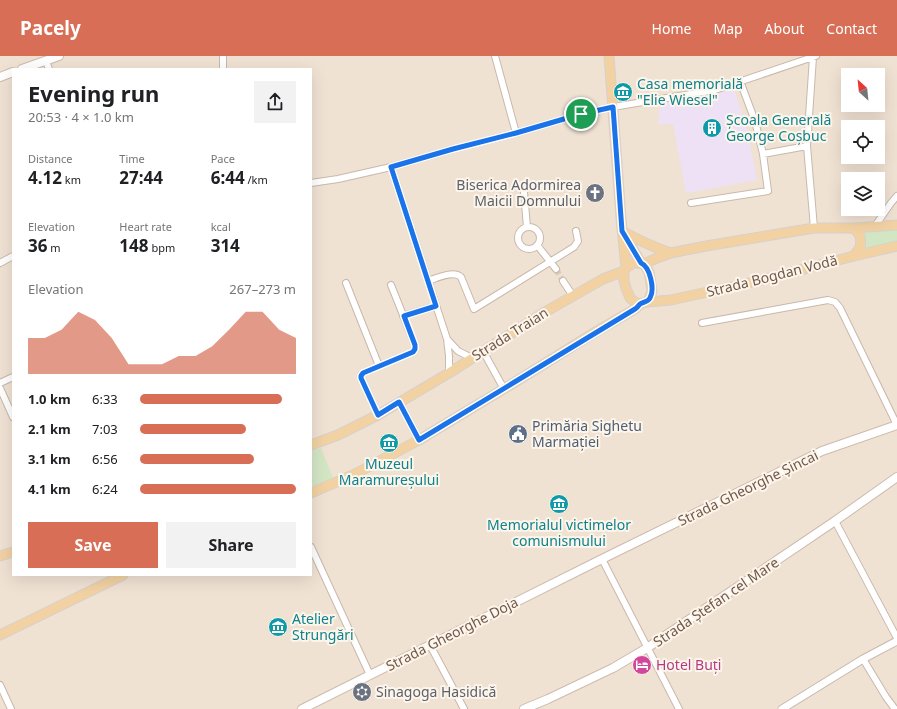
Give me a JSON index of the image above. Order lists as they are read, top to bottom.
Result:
{
  "streets": {
    "main road": [
      "Strada Bogdan Vodă",
      "Strada Traian",
      "Strada Gheorghe Șincai",
      "Strada Ștefan cel Mare",
      "Strada Gheorghe Doja"
    ]
  },
  "crossings": [
    ["Strada Bogdan Vodă", "Strada Traian"],
    ["Strada Gheorghe Șincai", "Strada Gheorghe Doja"]
  ],
  "places": {
    "museum": [
      "Casa memorială \"Elie Wiesel\"",
      "Muzeul Maramureșului",
      "Memorialul victimelor comunismului",
      "Atelier Strungări"
    ],
    "building": ["Școala Generală George Coșbuc"],
    "church": ["Biserica Adormirea Maicii Domnului"],
    "public building": ["Primăria Sighetu Marmației"],
    "hotel": ["Hotel Buți"],
    "synagogue": ["Sinagoga Hasidică"]
  },
  "north": "top left",
  "page": {
    "header": "Pacely",
    "nav": [
      "Home",
      "Map",
      "About",
      "Contact"
    ],
    "heading": ["Evening run", "20:53 · 4 × 1.0 km"],
    "stats": [
      ["Distance", "4.12 km"],
      ["Time", "27:44"],
      ["Pace", "6:44 /km"],
      ["Elevation", "36 m"],
      ["Heart rate", "148 bpm"],
      ["kcal", "314"]
    ],
    "chart": ["Elevation", "267–273 m"],
    "list": [
      {
        "name": "1.0 km",
        "note": "6:33"
      },
      {
        "name": "2.1 km",
        "note": "7:03"
      },
      {
        "name": "3.1 km",
        "note": "6:56"
      },
      {
        "name": "4.1 km",
        "note": "6:24"
      }
    ],
    "buttons": ["Save", "Share"]
  }
}
